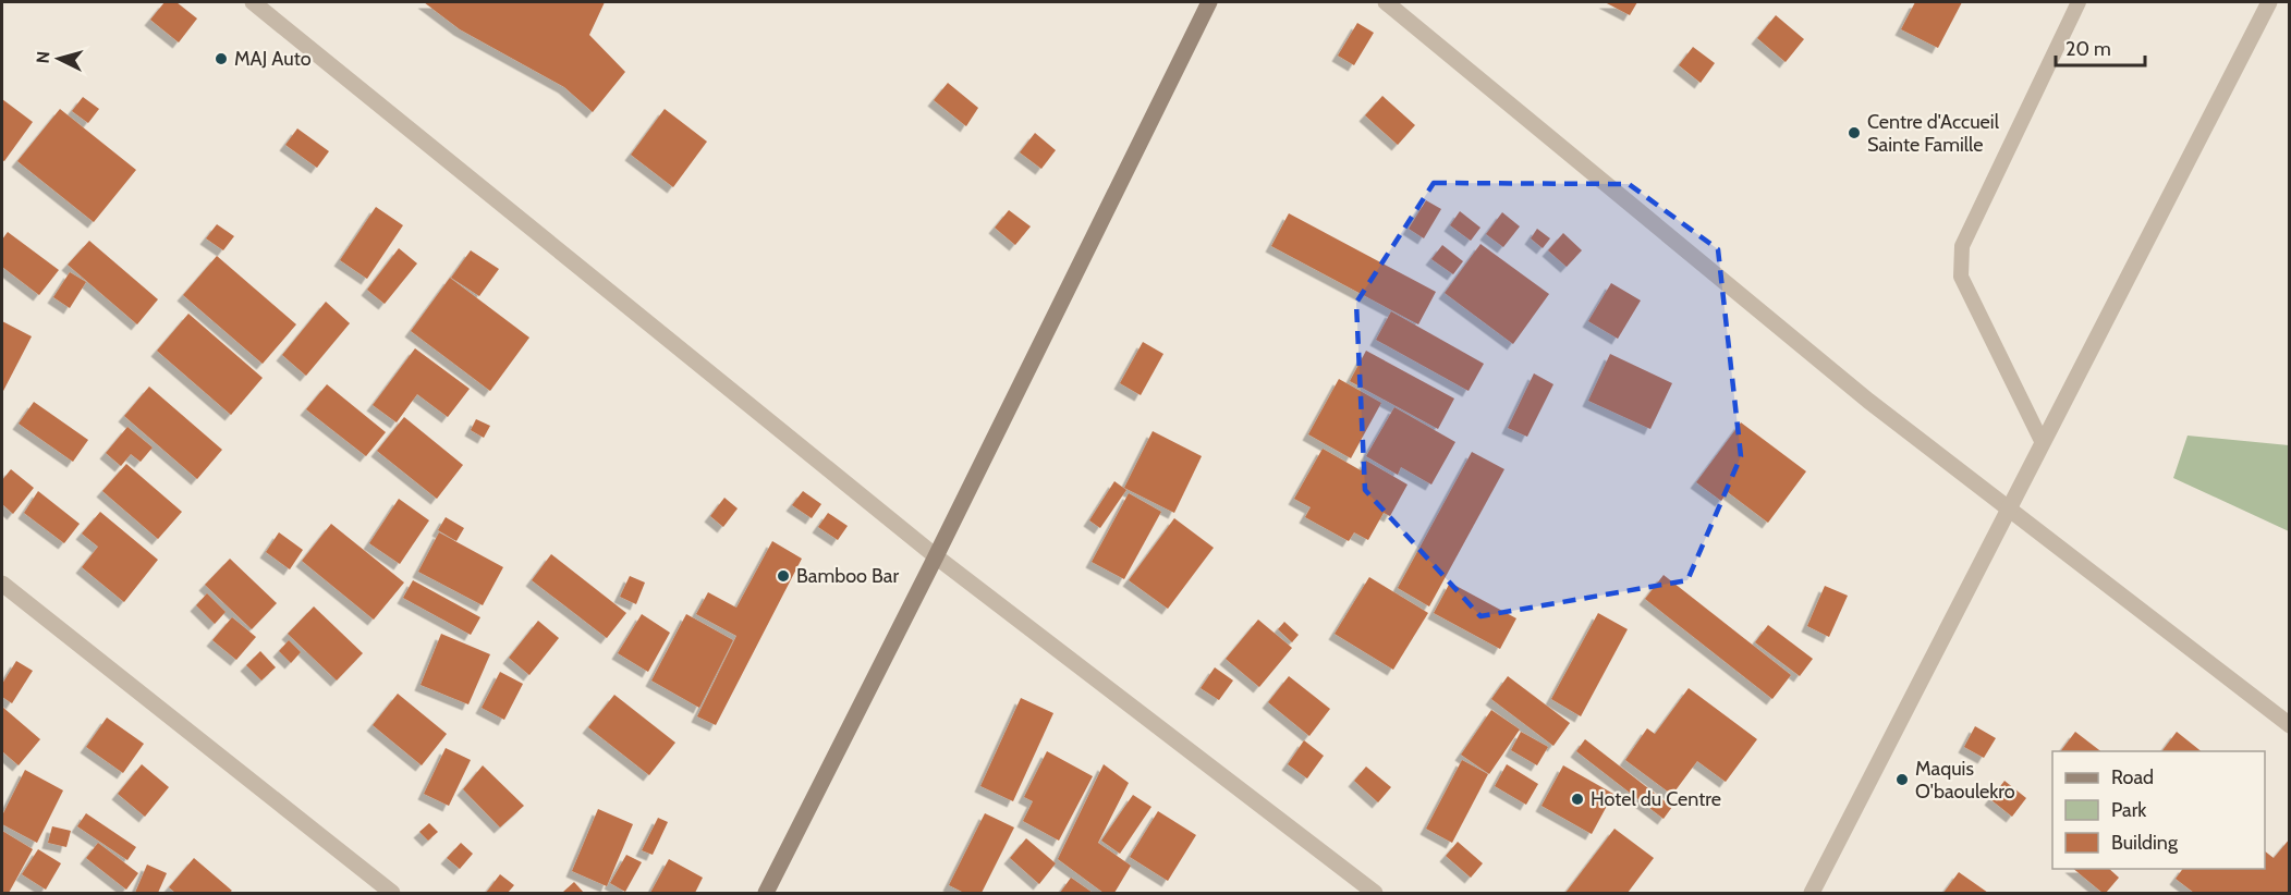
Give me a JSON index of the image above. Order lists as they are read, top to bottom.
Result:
{
  "places": [
    "MAJ Auto",
    "Centre d'Accueil Sainte Famille",
    "Bamboo Bar",
    "Maquis O'baoulekro",
    "Hotel du Centre"
  ],
  "legend": ["Road", "Park", "Building"],
  "scale_bar": "20 m",
  "north": "left"
}
